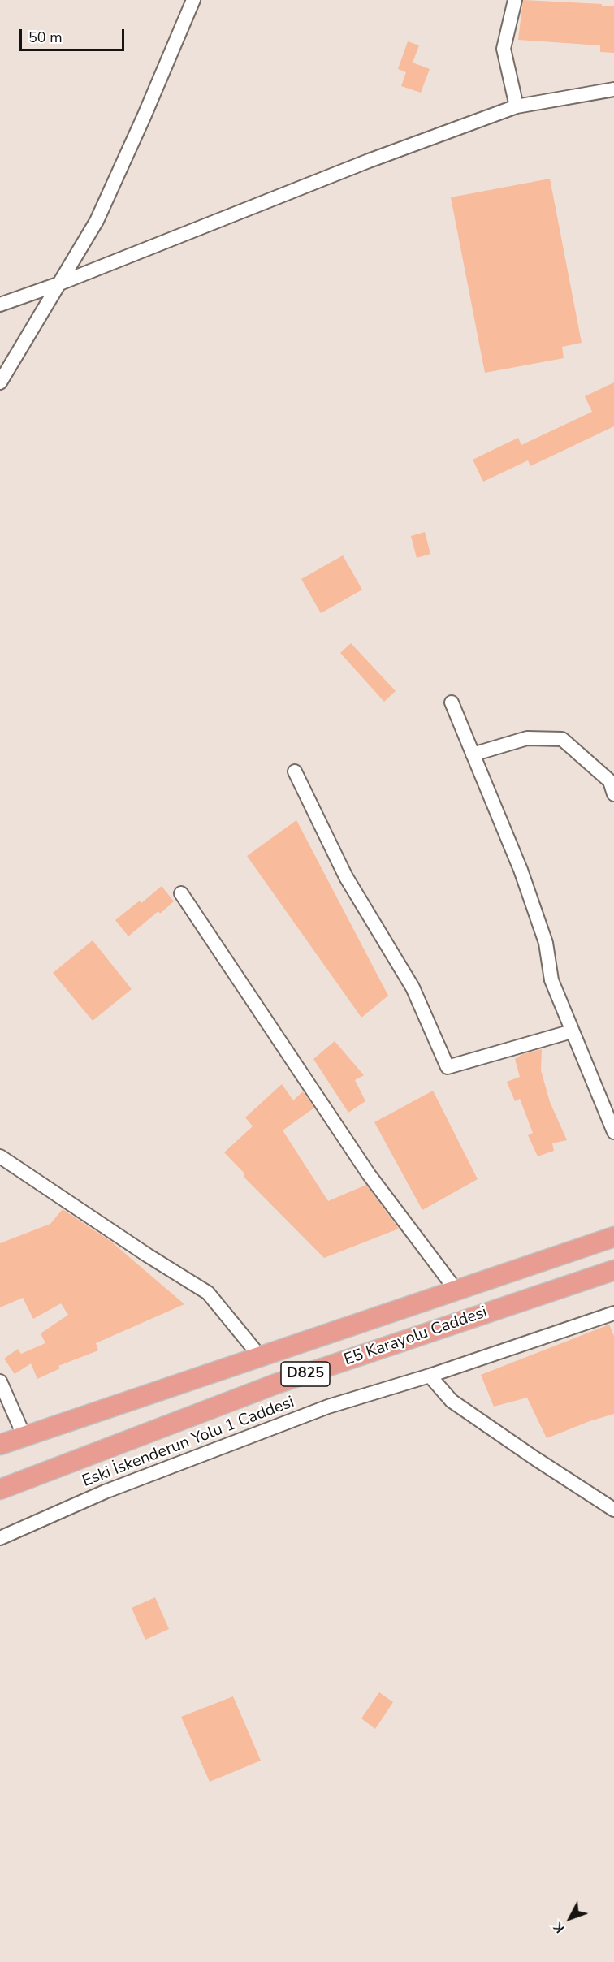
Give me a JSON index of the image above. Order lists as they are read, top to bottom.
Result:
{
  "streets": {
    "highway": ["E5 Karayolu Caddesi", "D825"],
    "street": ["Eski İskenderun Yolu 1 Caddesi"]
  },
  "scale_bar": "50 m",
  "north": "bottom left"
}
